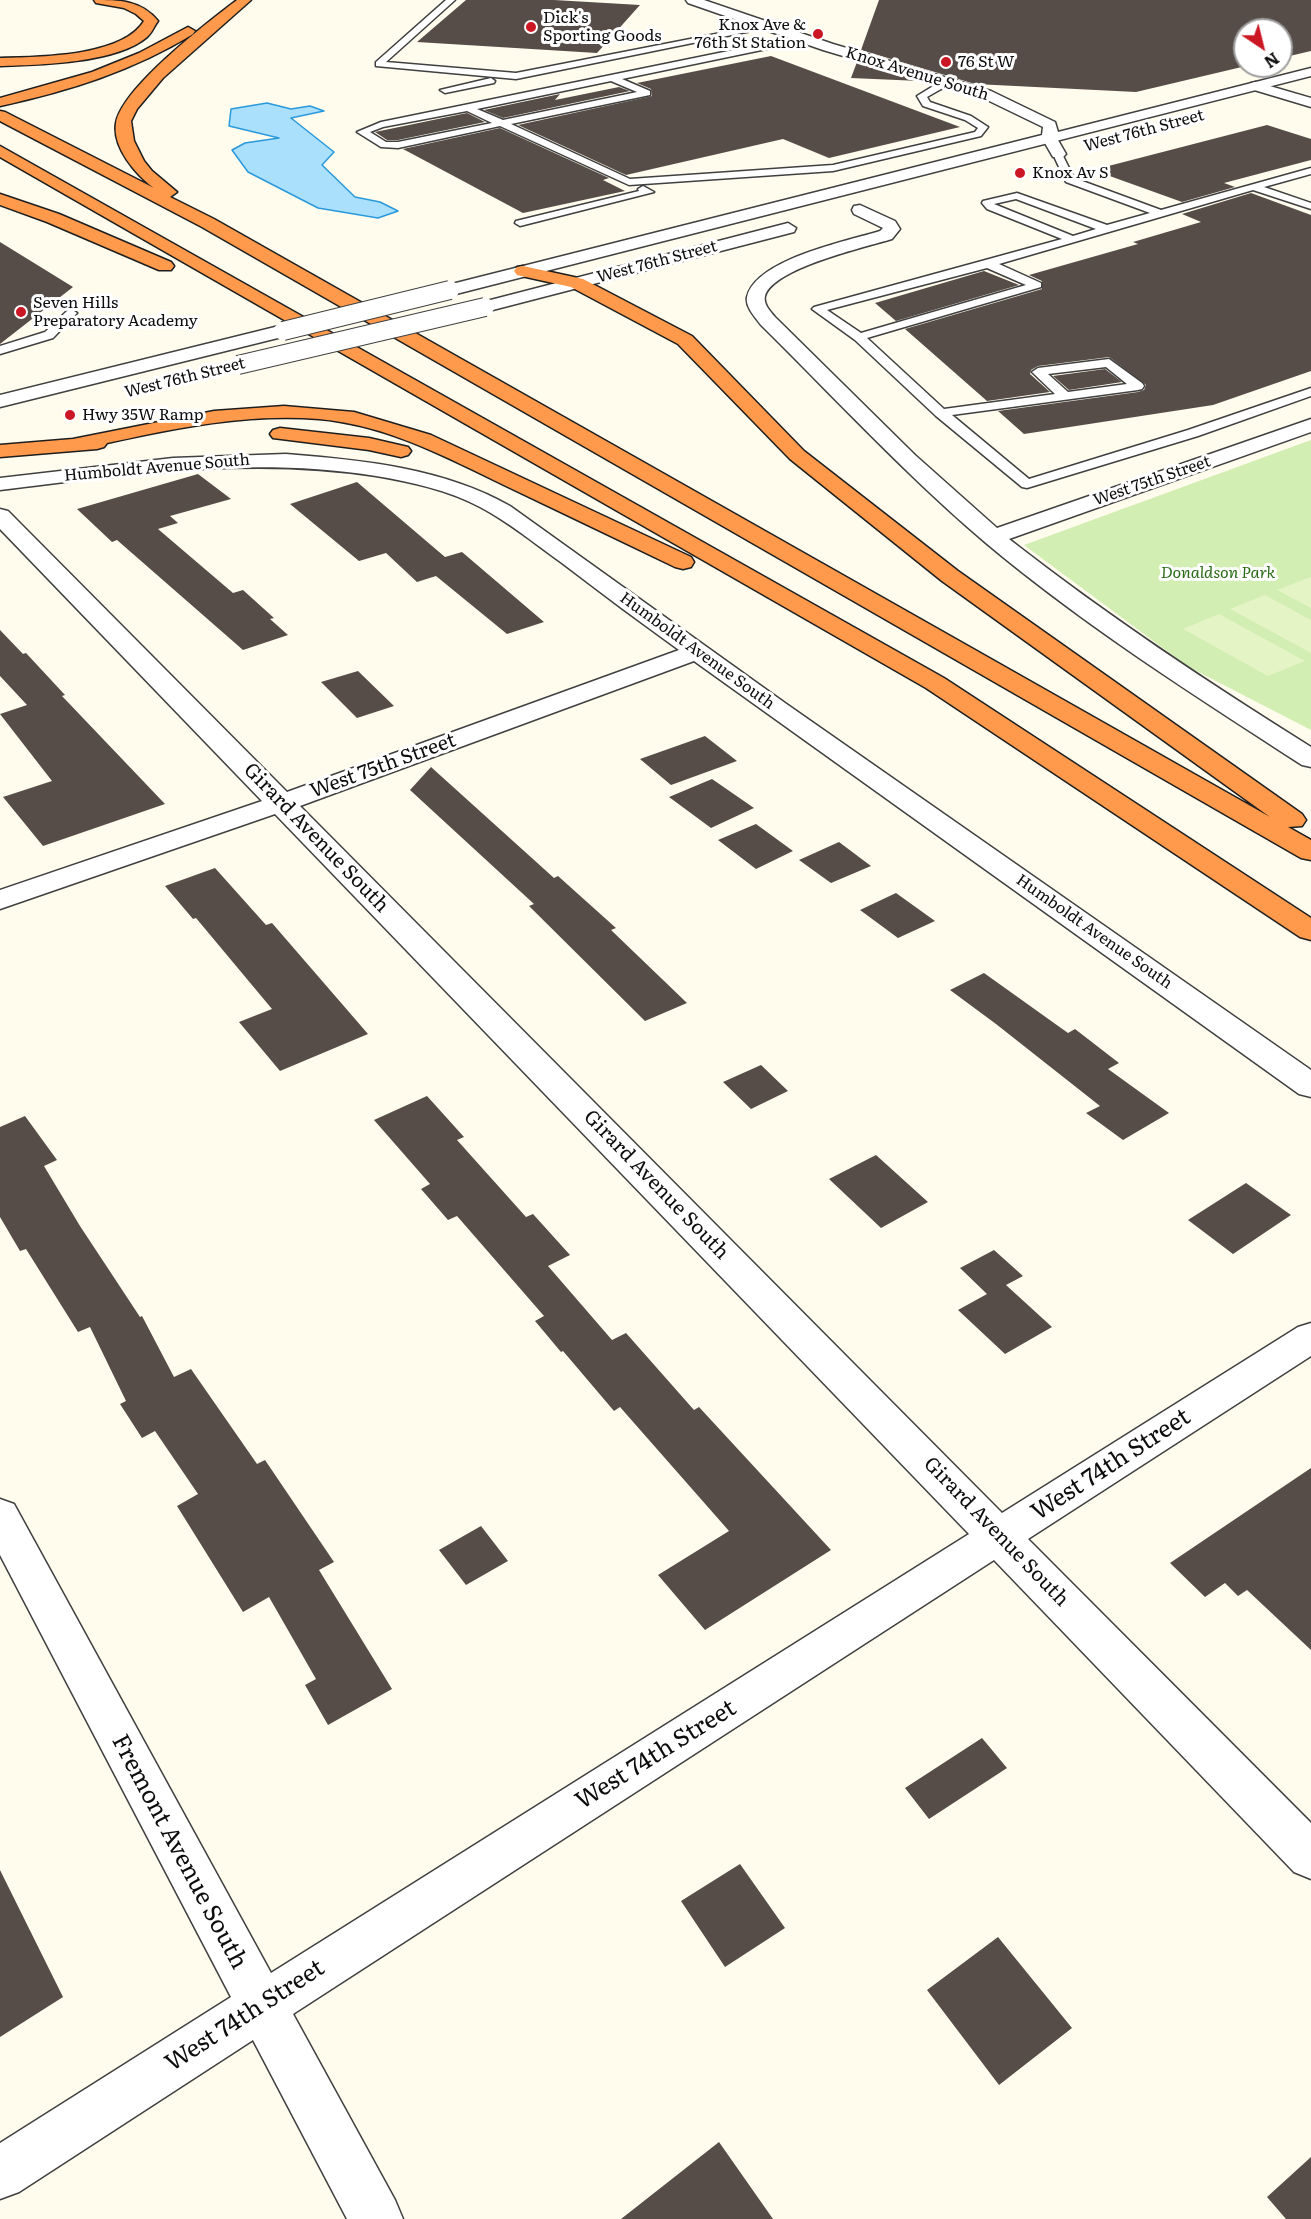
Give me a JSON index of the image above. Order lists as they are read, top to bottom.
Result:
{
  "streets": {
    "street": [
      "Knox Avenue South",
      "West 76th Street",
      "Humboldt Avenue South",
      "West 75th Street",
      "Girard Avenue South",
      "West 74th Street",
      "Fremont Avenue South"
    ]
  },
  "crossings": [
    ["Knox Avenue South", "West 76th Street"],
    ["Humboldt Avenue South", "West 75th Street"],
    ["West 75th Street", "Girard Avenue South"],
    ["Girard Avenue South", "West 74th Street"],
    ["West 74th Street", "Fremont Avenue South"]
  ],
  "parks": ["Donaldson Park"],
  "places": [
    "Dick's Sporting Goods",
    "Knox Ave & 76th St Station",
    "76 St W",
    "Knox Av S",
    "Seven Hills Preparatory Academy",
    "Hwy 35W Ramp"
  ],
  "north": "bottom right"
}
